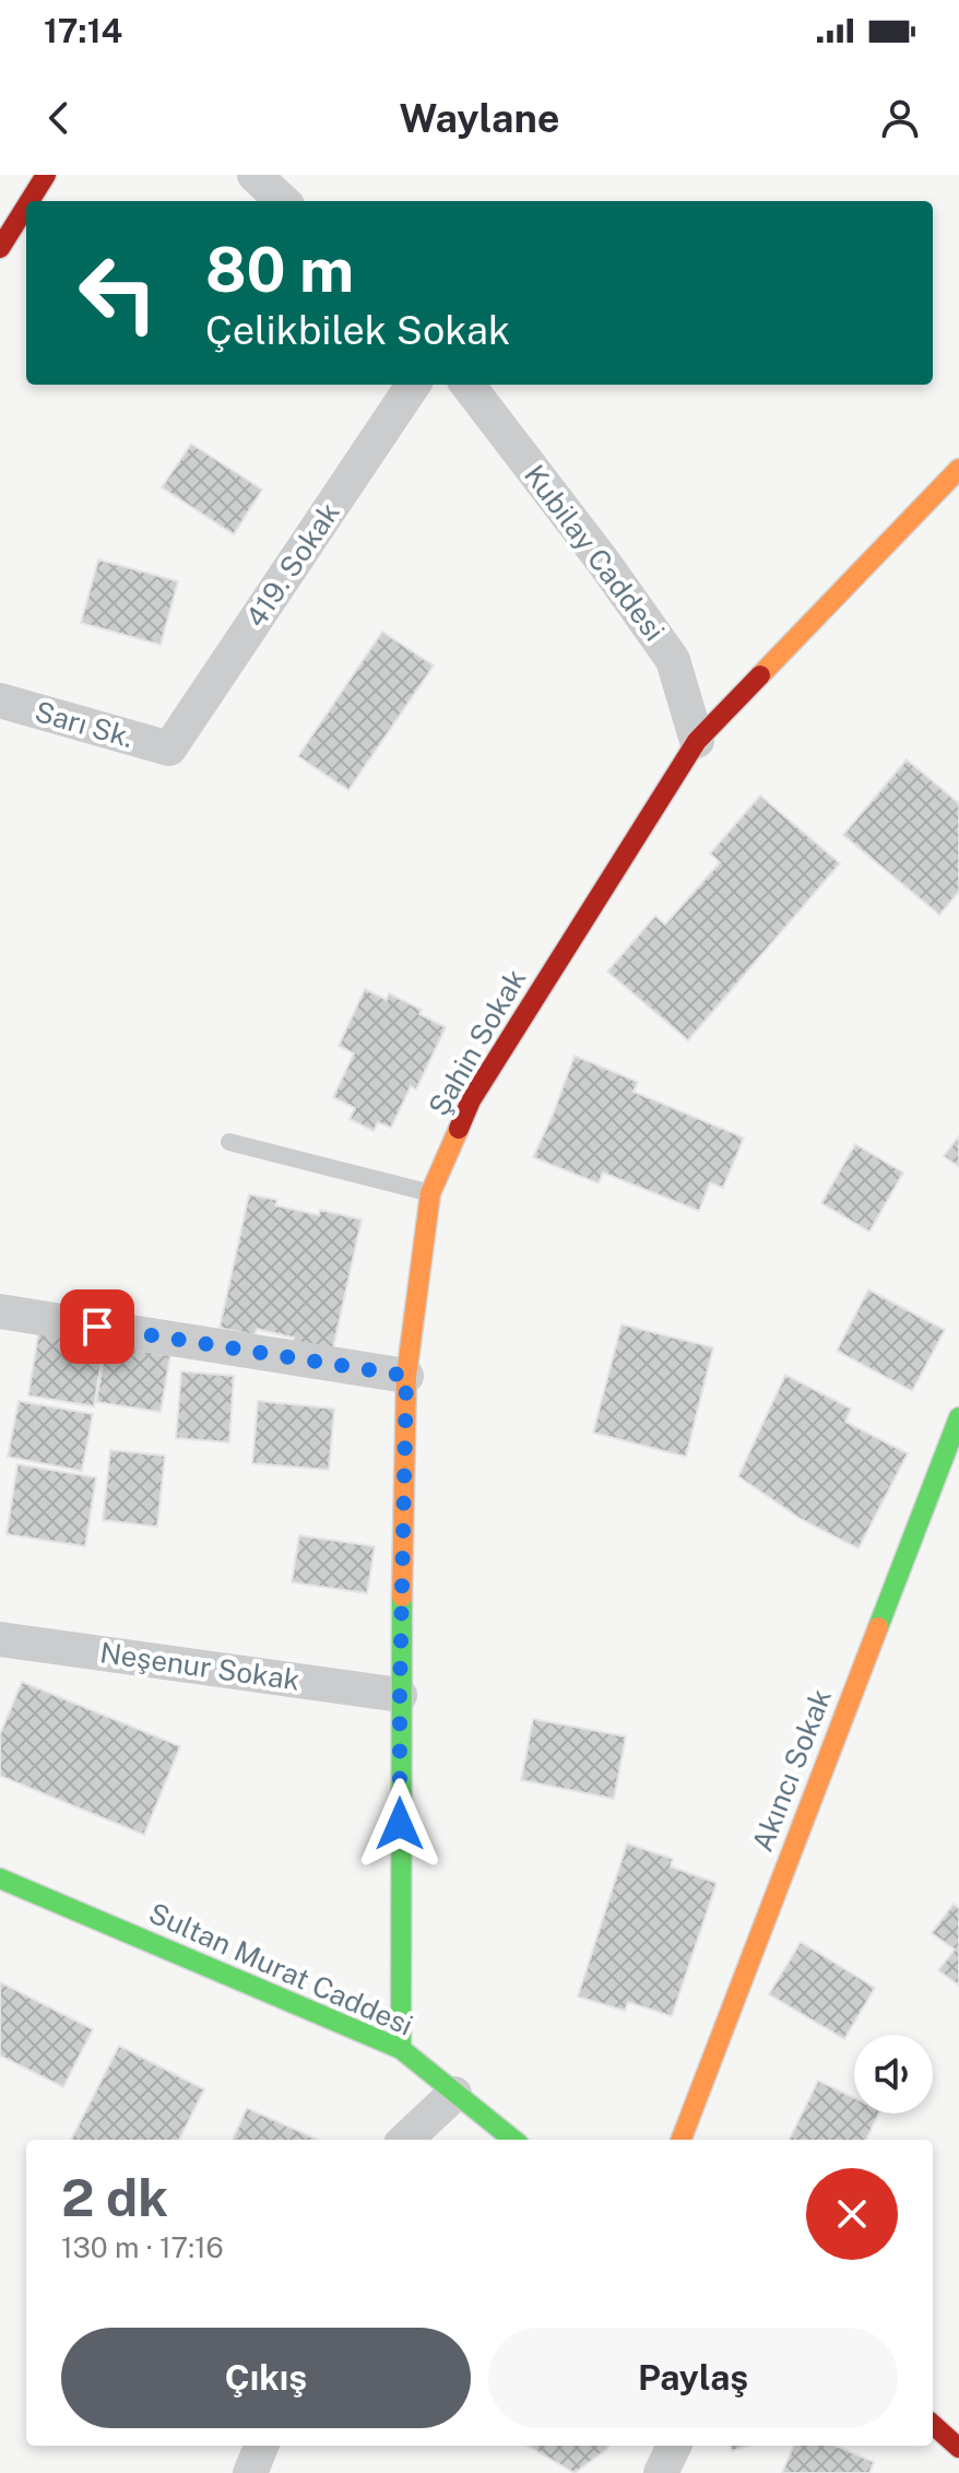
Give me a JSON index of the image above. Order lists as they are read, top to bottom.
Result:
{
  "streets": {
    "street": [
      "Kubilay Caddesi",
      "419. Sokak",
      "Sarı Sk.",
      "Şahin Sokak",
      "Neşenur Sokak",
      "Akıncı Sokak",
      "Sultan Murat Caddesi"
    ]
  },
  "crossings": [
    ["Kubilay Caddesi", "Şahin Sokak"],
    ["419. Sokak", "Sarı Sk."],
    ["Şahin Sokak", "Neşenur Sokak"],
    ["Şahin Sokak", "Sultan Murat Caddesi"]
  ],
  "page": {
    "status": "17:14",
    "header": "Waylane",
    "turn": ["80 m", "Çelikbilek Sokak"],
    "heading": ["2 dk", "130 m · 17:16"],
    "buttons": ["Çıkış", "Paylaş"]
  }
}
